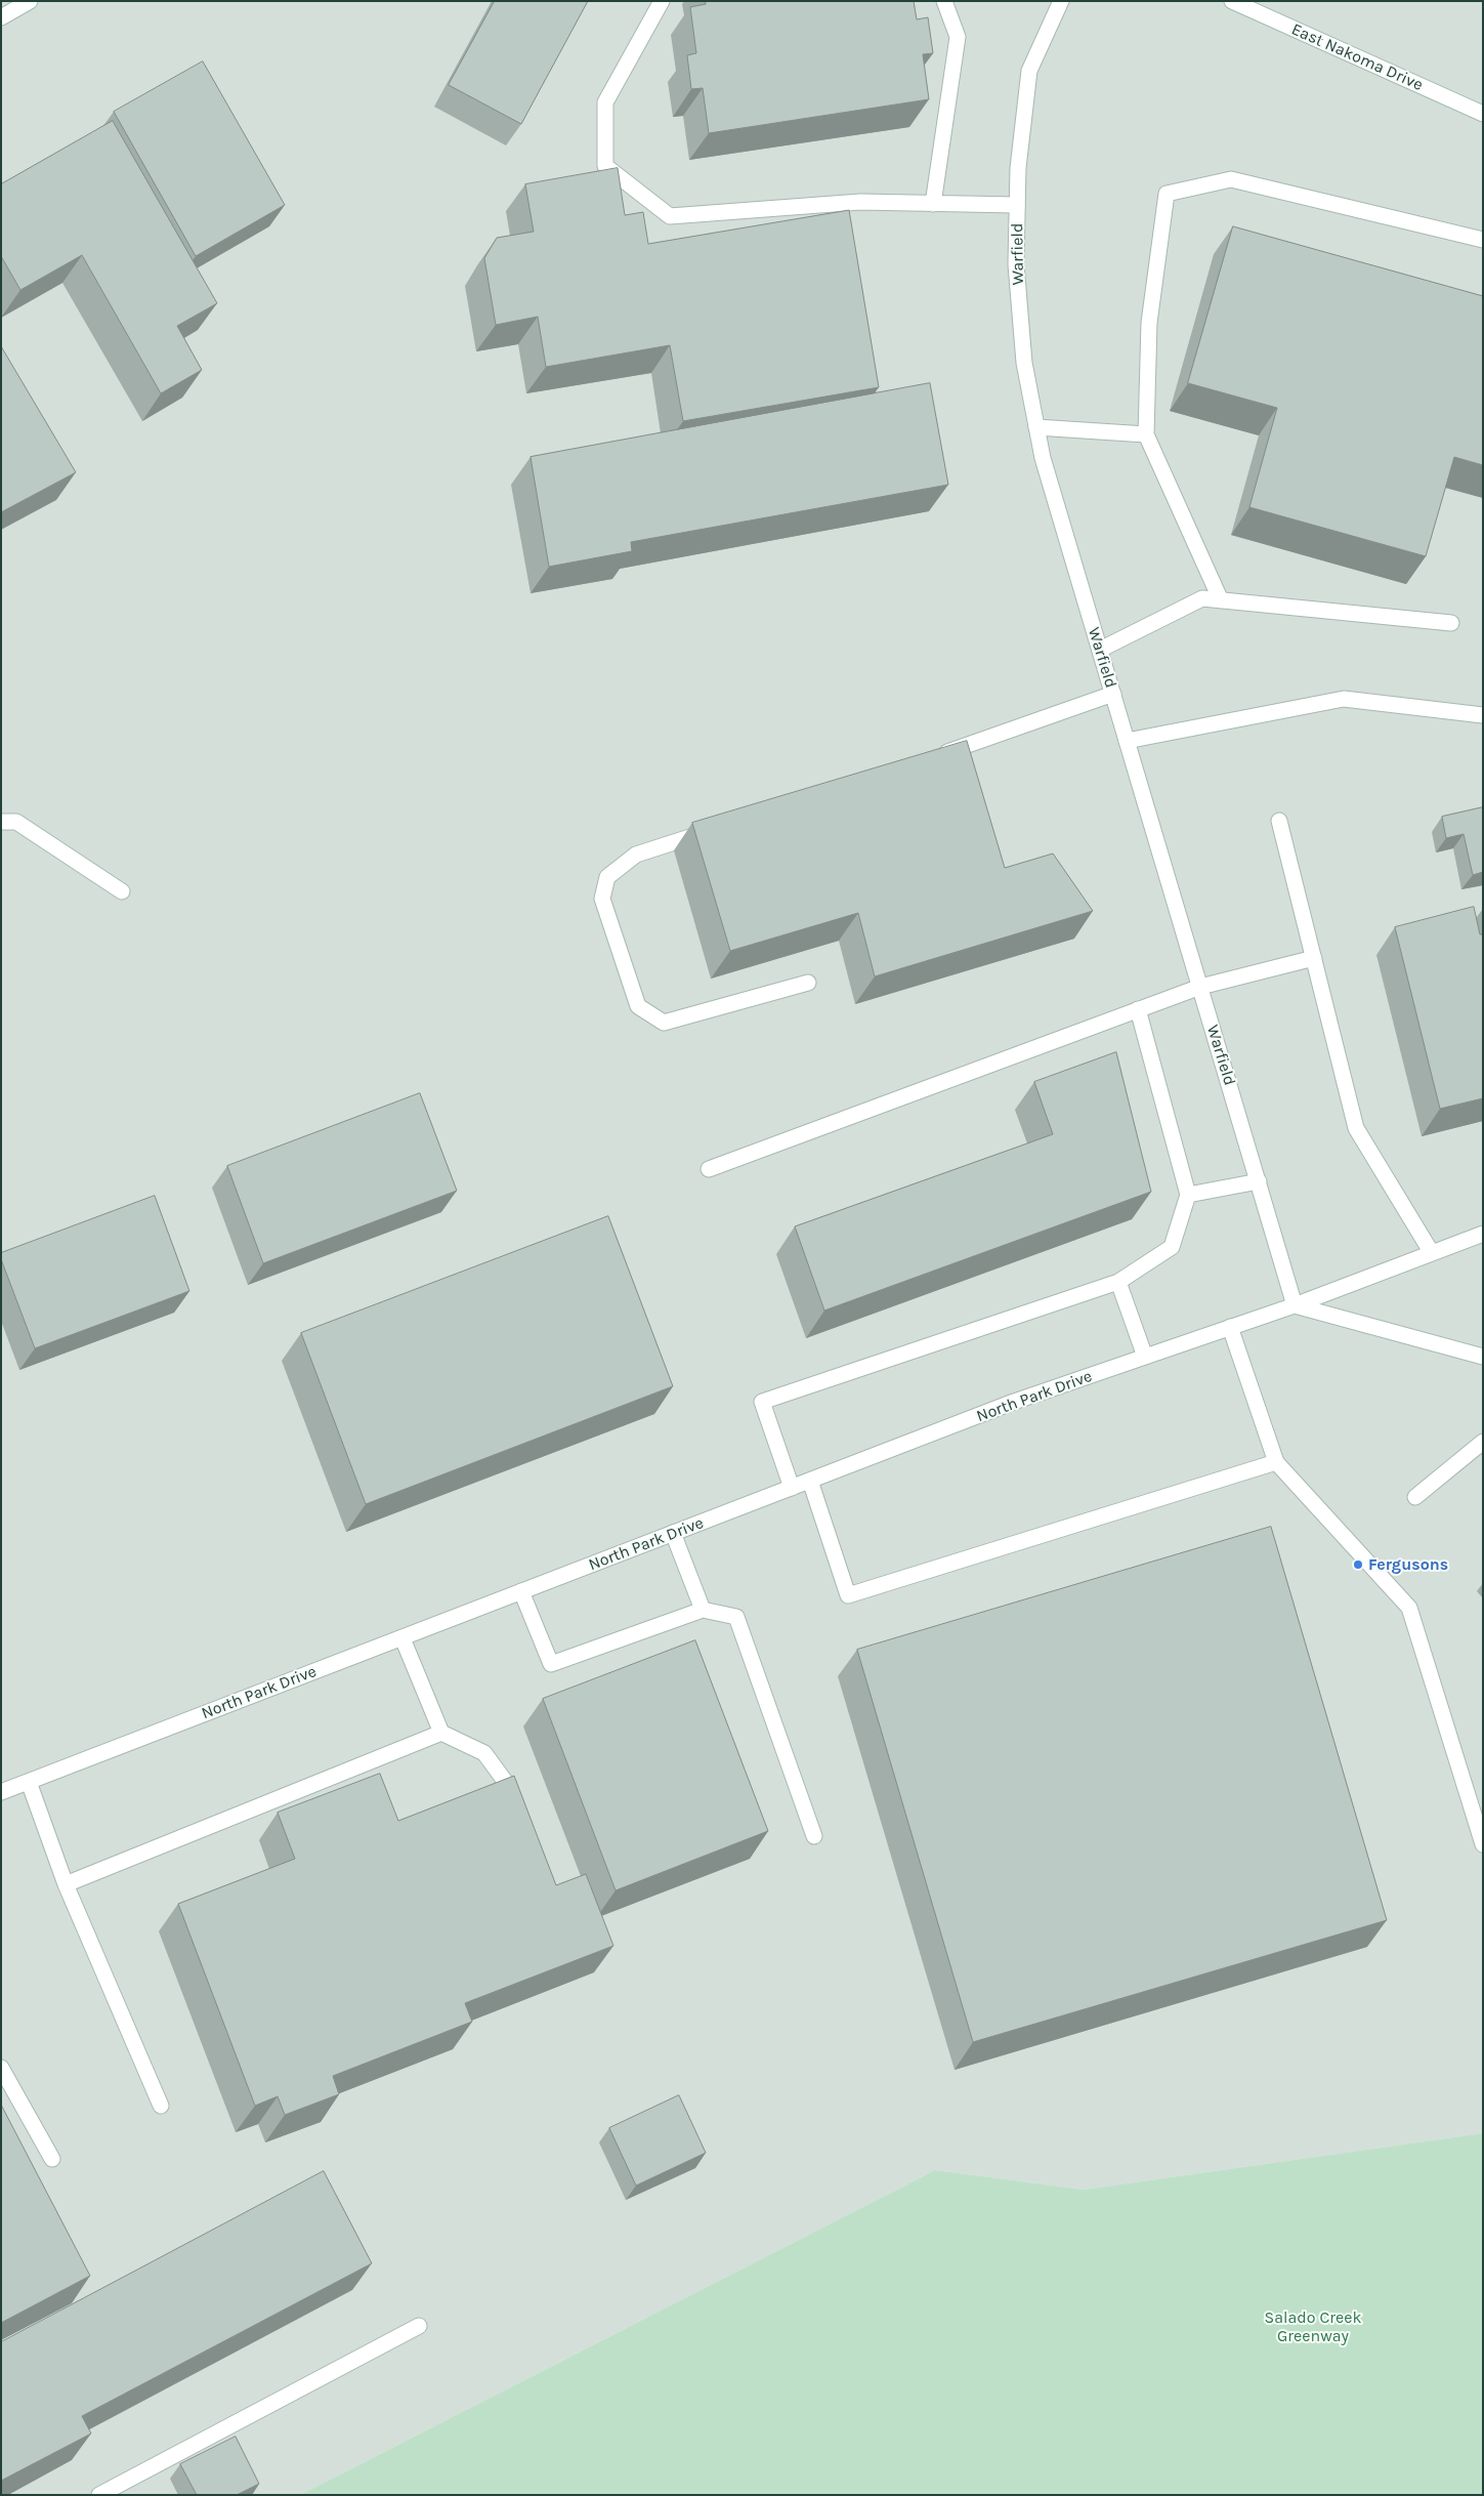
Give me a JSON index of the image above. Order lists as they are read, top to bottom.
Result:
{
  "streets": {
    "street": ["East Nakoma Drive", "Warfield", "North Park Drive"]
  },
  "crossings": [
    ["Warfield", "North Park Drive"]
  ],
  "parks": ["Salado Creek Greenway"],
  "places": ["Fergusons"]
}
